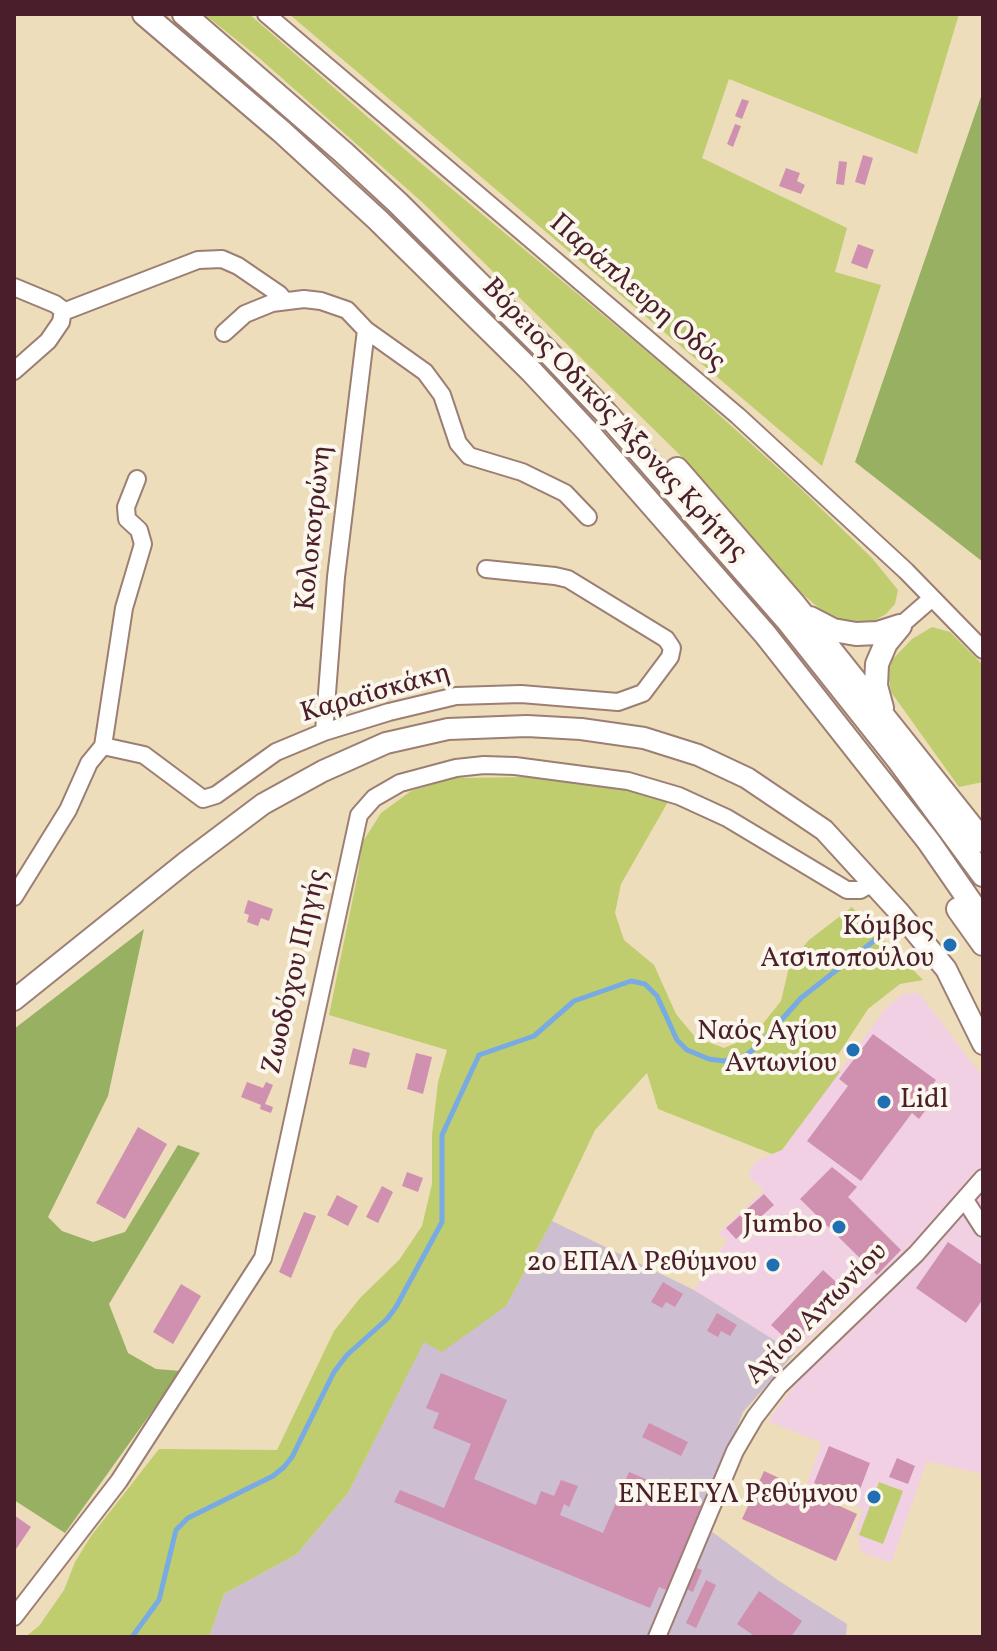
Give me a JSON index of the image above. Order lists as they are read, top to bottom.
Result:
{
  "streets": {
    "highway": ["Βόρειος Οδικός Άξονας Κρήτης"],
    "street": [
      "Παράπλευρη Οδός",
      "Κολοκοτρώνη",
      "Καραϊσκάκη",
      "Ζωοδόχου Πηγής",
      "Αγίου Αντωνίου"
    ]
  },
  "crossings": [
    ["Κολοκοτρώνη", "Καραϊσκάκη"]
  ],
  "places": [
    "Κόμβος Ατσιποπούλου",
    "Ναός Αγίου Αντωνίου",
    "Lidl",
    "Jumbo",
    "2ο ΕΠΑΛ Ρεθύμνου",
    "ΕΝΕΕΓΥΛ Ρεθύμνου"
  ]
}
